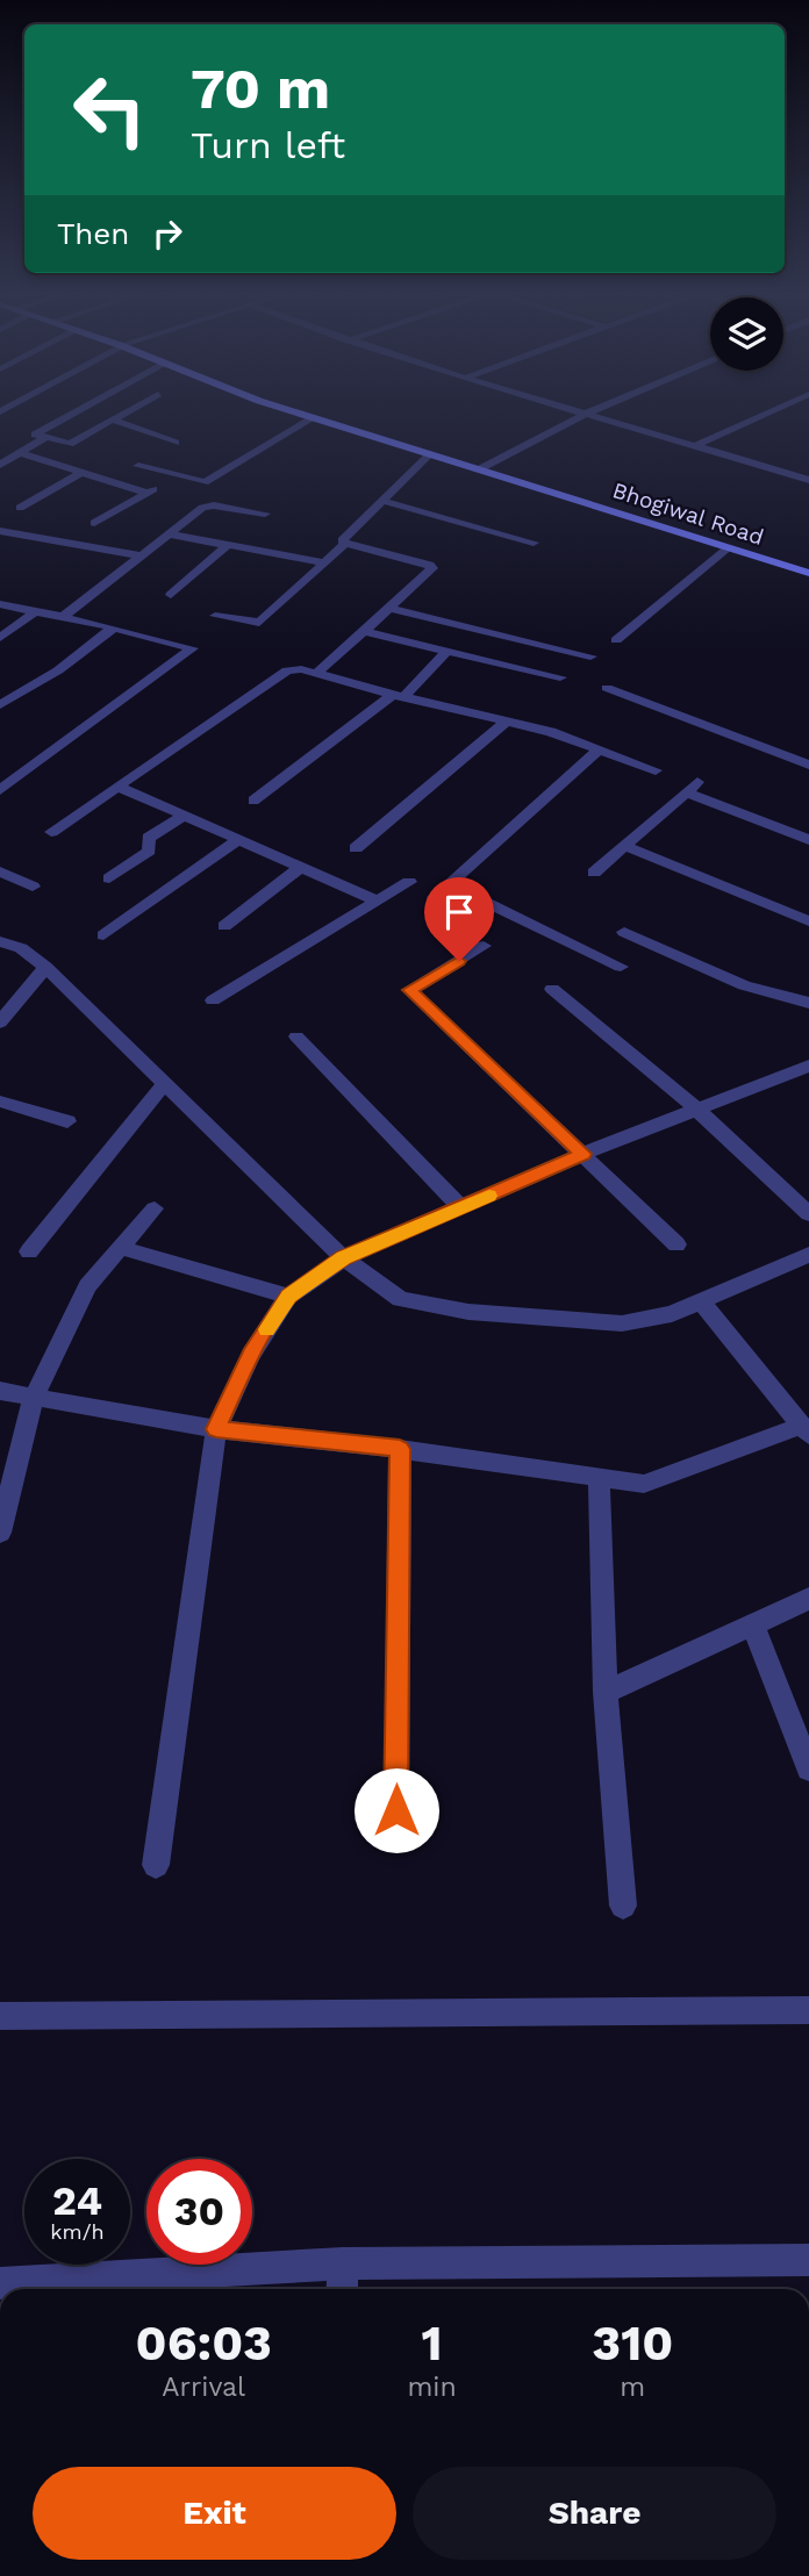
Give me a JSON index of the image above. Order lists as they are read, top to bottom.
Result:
{
  "streets": {
    "main road": ["Bhogiwal Road"]
  },
  "page": {
    "turn": ["70 m", "Turn left"],
    "then": "Then",
    "speed": "24 km/h",
    "limit": "30",
    "eta": [
      "06:03",
      "Arrival",
      "1",
      "min",
      "310",
      "m"
    ],
    "buttons": ["Exit", "Share"]
  }
}
